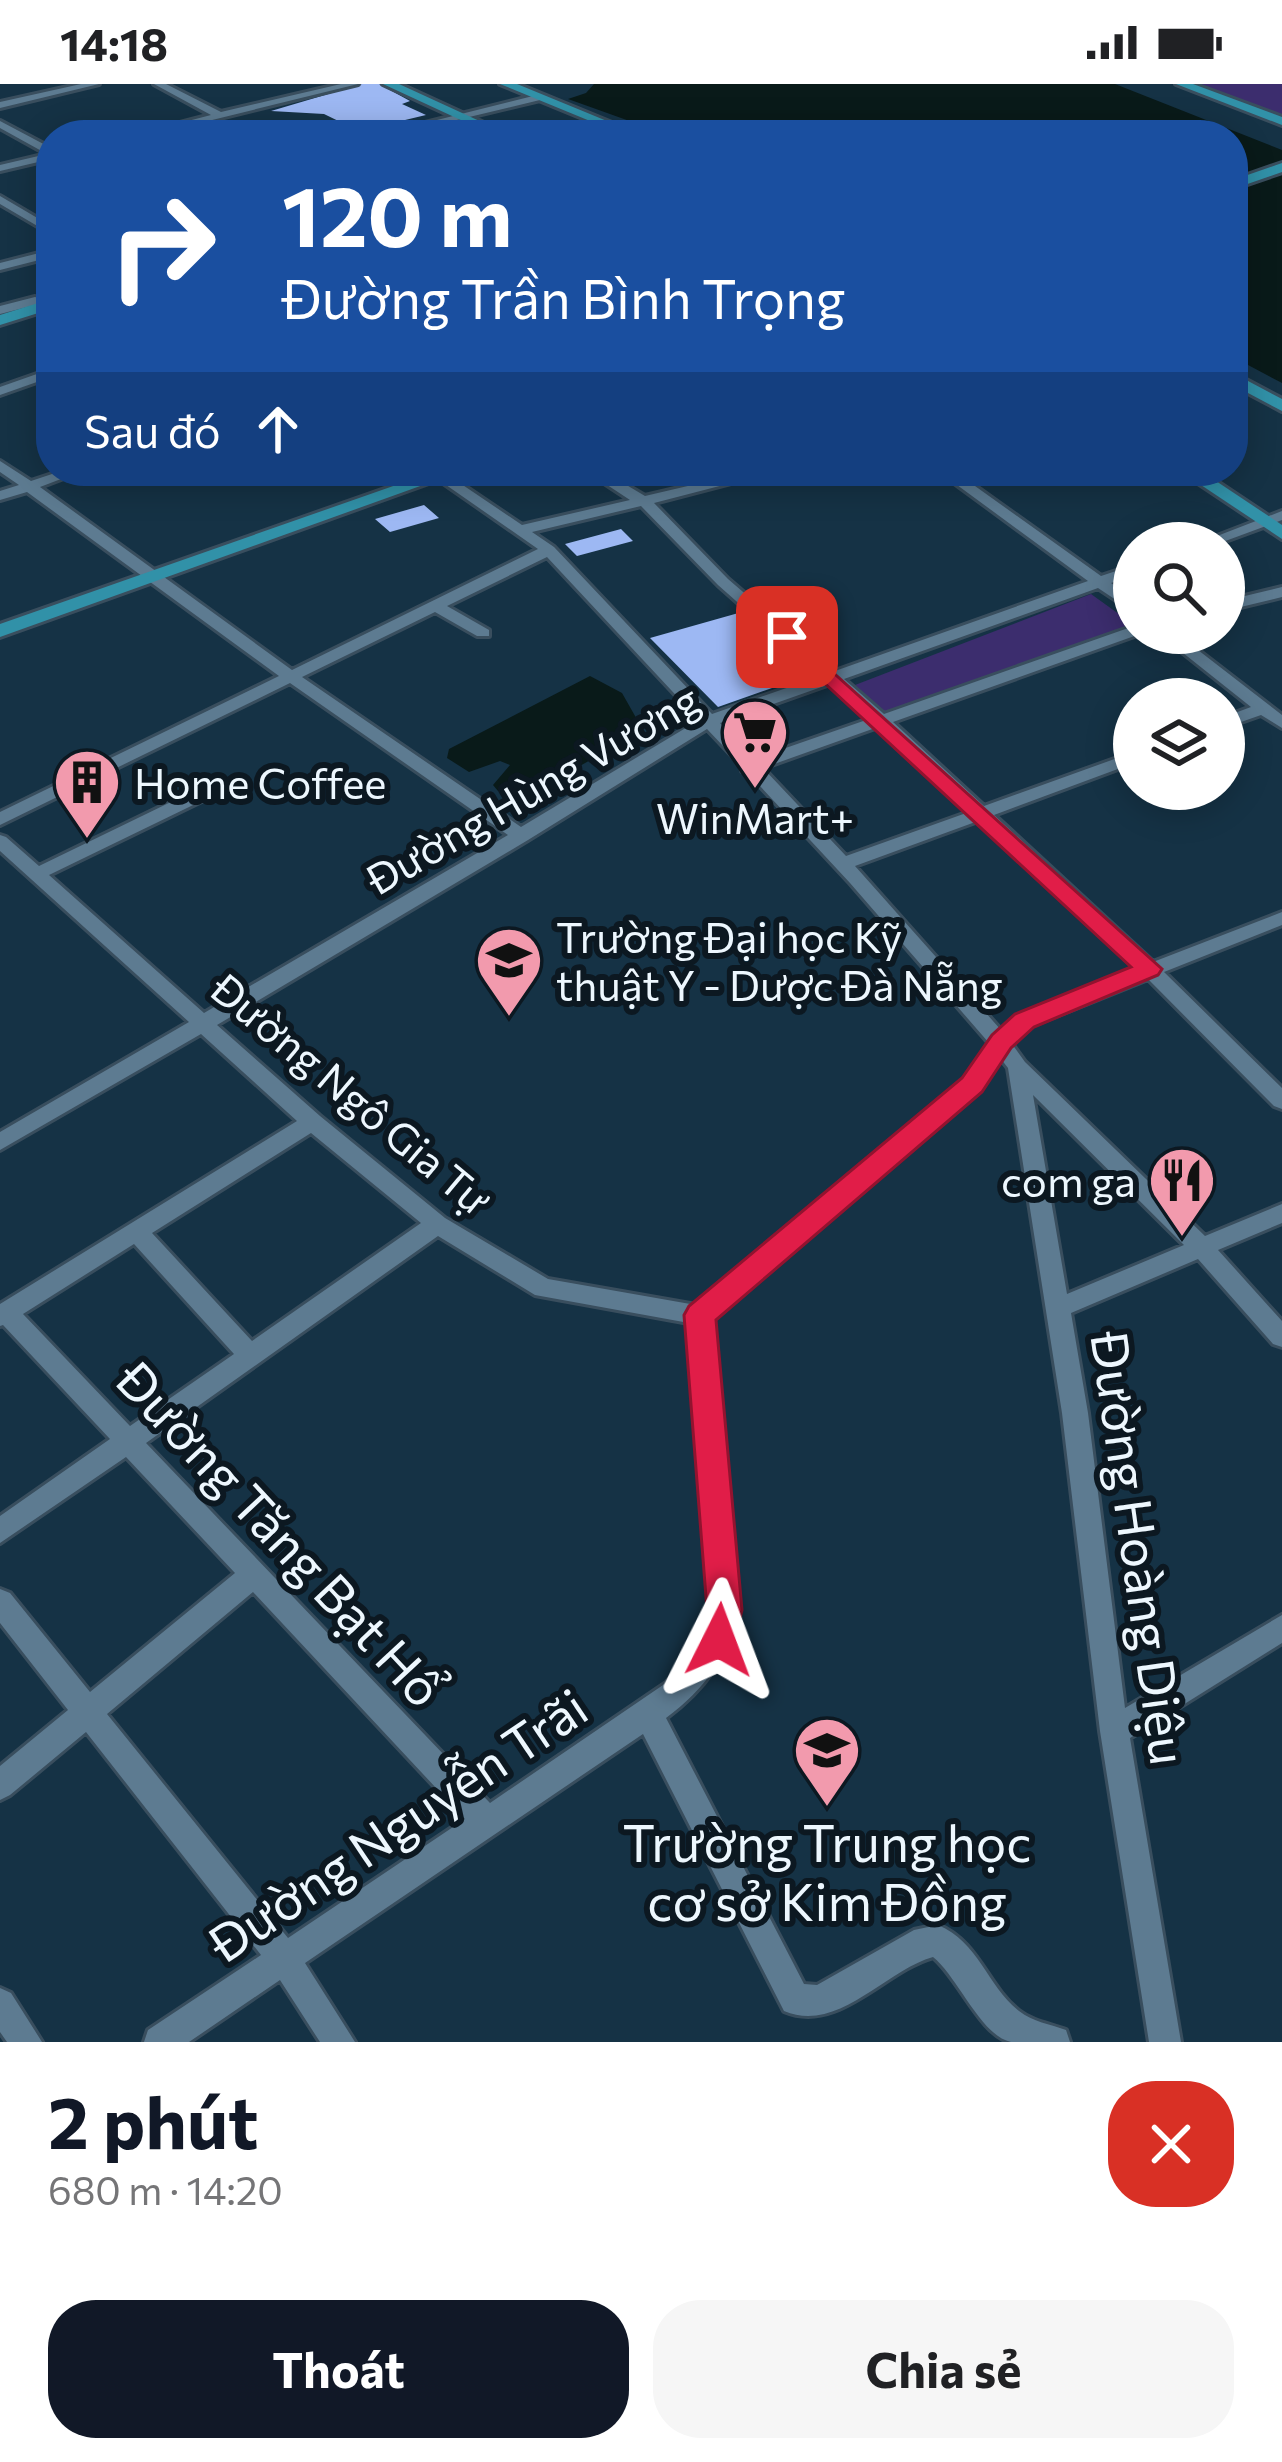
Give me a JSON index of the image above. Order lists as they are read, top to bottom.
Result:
{
  "streets": {
    "street": [
      "Đường Hùng Vương",
      "Đường Ngô Gia Tự",
      "Đường Tăng Bạt Hổ",
      "Đường Hoàng Diệu",
      "Đường Nguyễn Trãi"
    ]
  },
  "crossings": [
    ["Đường Hùng Vương", "Đường Ngô Gia Tự"],
    ["Đường Ngô Gia Tự", "Đường Nguyễn Trãi"],
    ["Đường Tăng Bạt Hổ", "Đường Nguyễn Trãi"]
  ],
  "places": {
    "supermarket": ["WinMart+"],
    "building": ["Home Coffee"],
    "school or university": ["Trường Đại học Kỹ thuật Y - Dược Đà Nẵng", "Trường Trung học cơ sở Kim Đồng"],
    "restaurant": ["com ga"]
  },
  "page": {
    "status": "14:18",
    "turn": ["120 m", "Đường Trần Bình Trọng"],
    "then": "Sau đó",
    "heading": ["2 phút", "680 m · 14:20"],
    "buttons": ["Thoát", "Chia sẻ"]
  }
}
